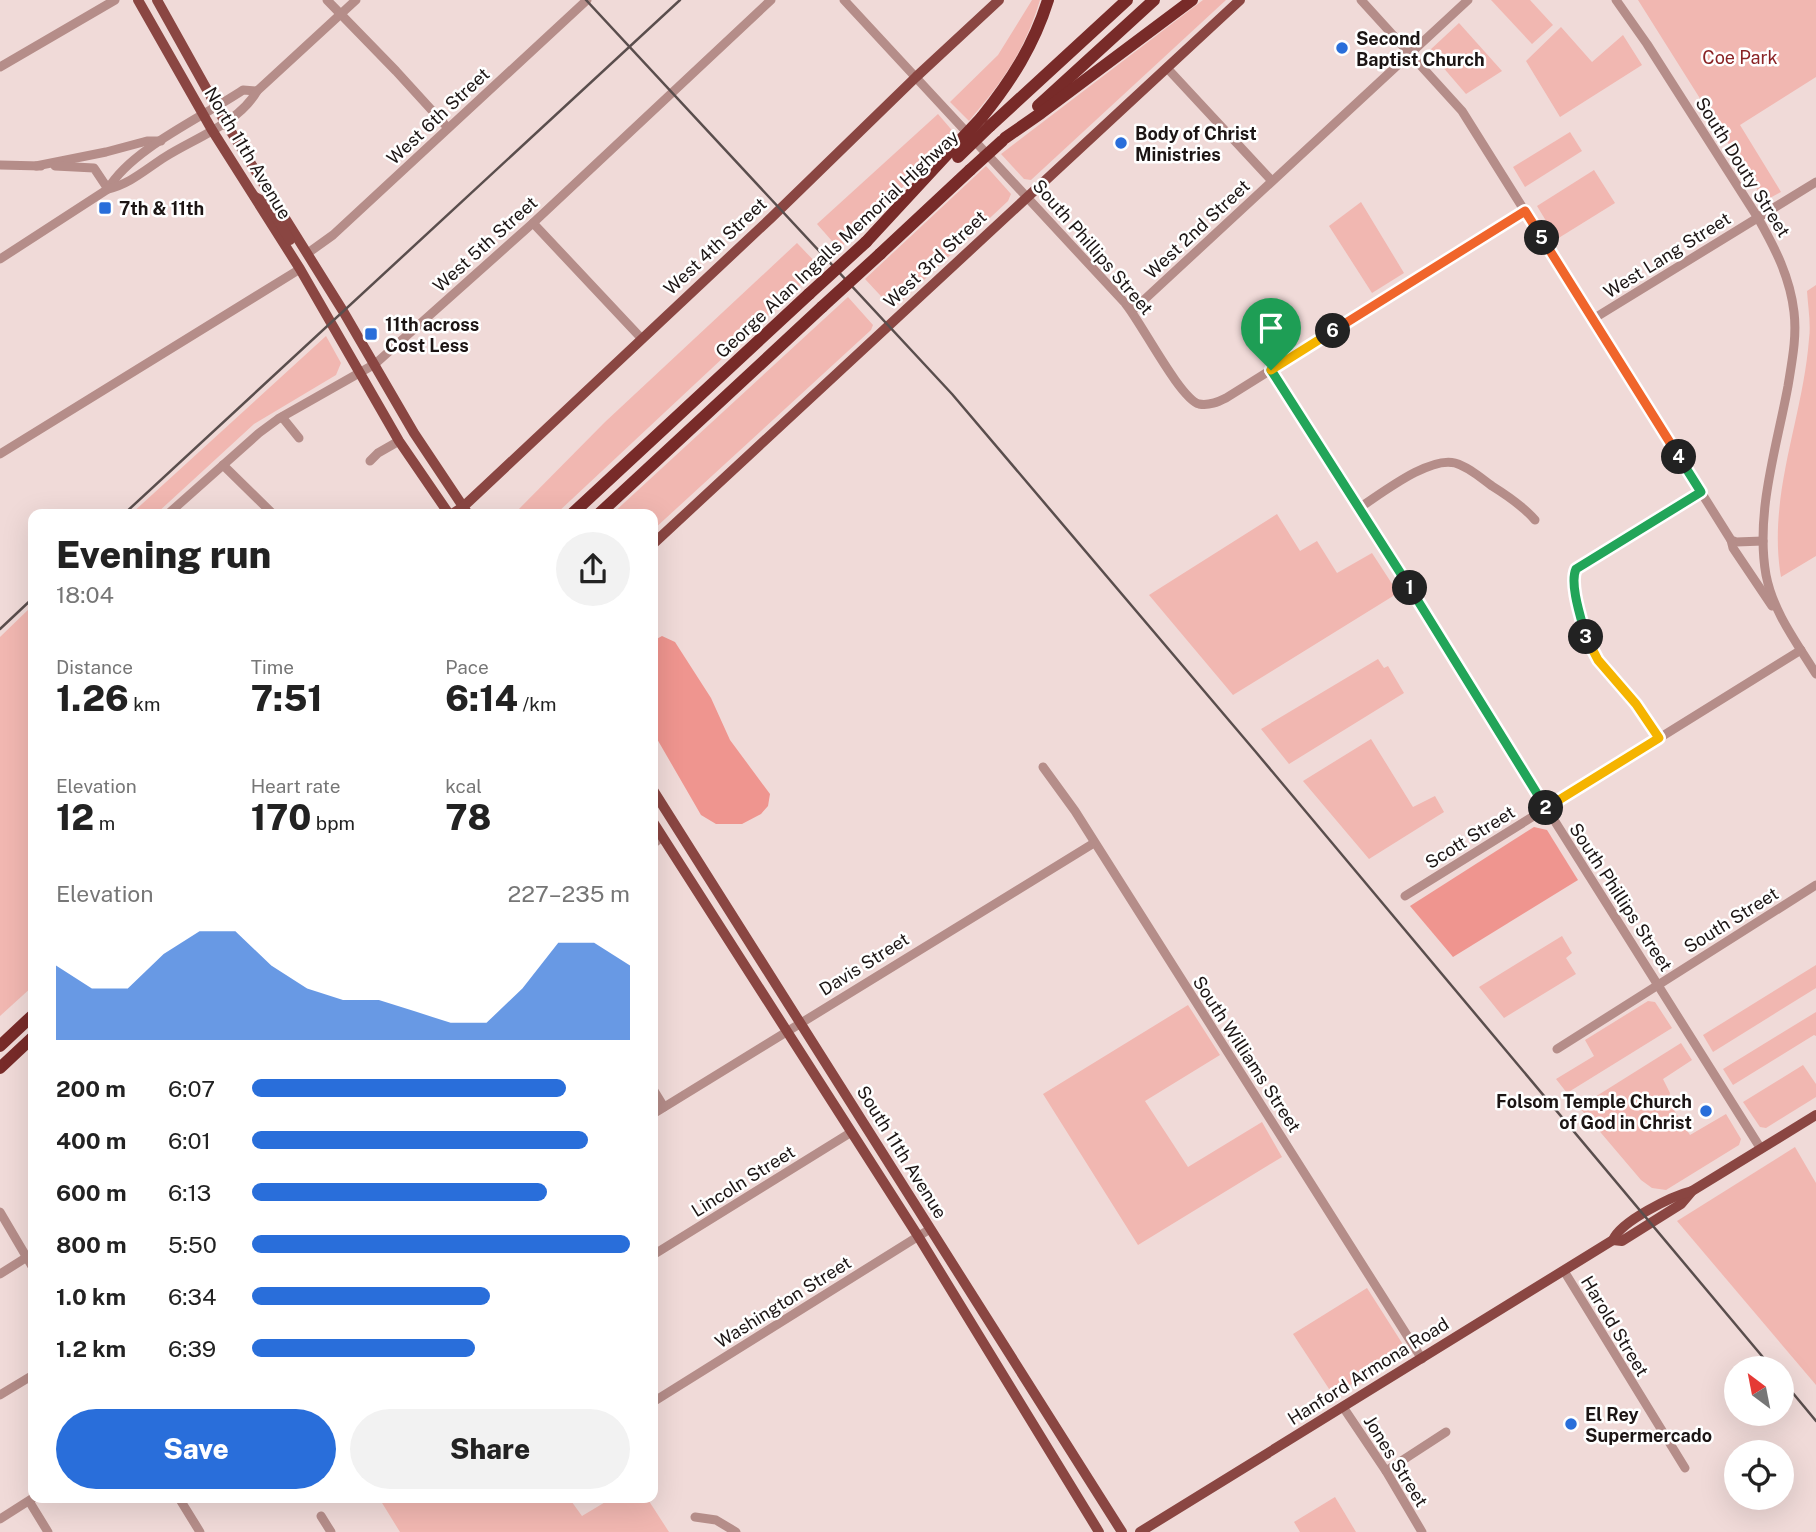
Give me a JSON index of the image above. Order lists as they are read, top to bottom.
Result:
{
  "streets": {
    "highway": ["George Alan Ingalls Memorial Highway"],
    "main road": [
      "North 11th Avenue",
      "West 4th Street",
      "West 3rd Street",
      "South 11th Avenue",
      "Hanford Armona Road"
    ],
    "street": [
      "West 6th Street",
      "South Douty Street",
      "West 2nd Street",
      "West 5th Street",
      "South Phillips Street",
      "West Lang Street",
      "Scott Street",
      "South Street",
      "Davis Street",
      "South Williams Street",
      "Lincoln Street",
      "Washington Street",
      "Harold Street",
      "Jones Street"
    ]
  },
  "crossings": [
    ["West 6th Street", "North 11th Avenue"],
    ["North 11th Avenue", "West 5th Street"],
    ["South Douty Street", "West Lang Street"],
    ["West 2nd Street", "South Phillips Street"],
    ["West 4th Street", "South Phillips Street"],
    ["South Phillips Street", "West 3rd Street"],
    ["South Phillips Street", "Scott Street"],
    ["South Phillips Street", "South Street"],
    ["South Phillips Street", "Hanford Armona Road"],
    ["Davis Street", "South Williams Street"],
    ["Davis Street", "South 11th Avenue"],
    ["South Williams Street", "Hanford Armona Road"],
    ["South 11th Avenue", "Lincoln Street"],
    ["South 11th Avenue", "Washington Street"],
    ["Harold Street", "Hanford Armona Road"],
    ["Hanford Armona Road", "Jones Street"]
  ],
  "parks": ["Coe Park"],
  "places": {
    "other": [
      "Second Baptist Church",
      "Body of Christ Ministries",
      "Folsom Temple Church of God in Christ",
      "El Rey Supermercado"
    ],
    "transit": ["7th & 11th", "11th across Cost Less"]
  },
  "north": "top left",
  "page": {
    "pins": [
      "5",
      "6",
      "4",
      "1",
      "3",
      "2"
    ],
    "heading": ["Evening run", "18:04"],
    "stats": [
      ["Distance", "1.26 km"],
      ["Time", "7:51"],
      ["Pace", "6:14 /km"],
      ["Elevation", "12 m"],
      ["Heart rate", "170 bpm"],
      ["kcal", "78"]
    ],
    "chart": ["Elevation", "227–235 m"],
    "list": [
      {
        "name": "200 m",
        "note": "6:07"
      },
      {
        "name": "400 m",
        "note": "6:01"
      },
      {
        "name": "600 m",
        "note": "6:13"
      },
      {
        "name": "800 m",
        "note": "5:50"
      },
      {
        "name": "1.0 km",
        "note": "6:34"
      },
      {
        "name": "1.2 km",
        "note": "6:39"
      }
    ],
    "buttons": ["Save", "Share"]
  }
}
